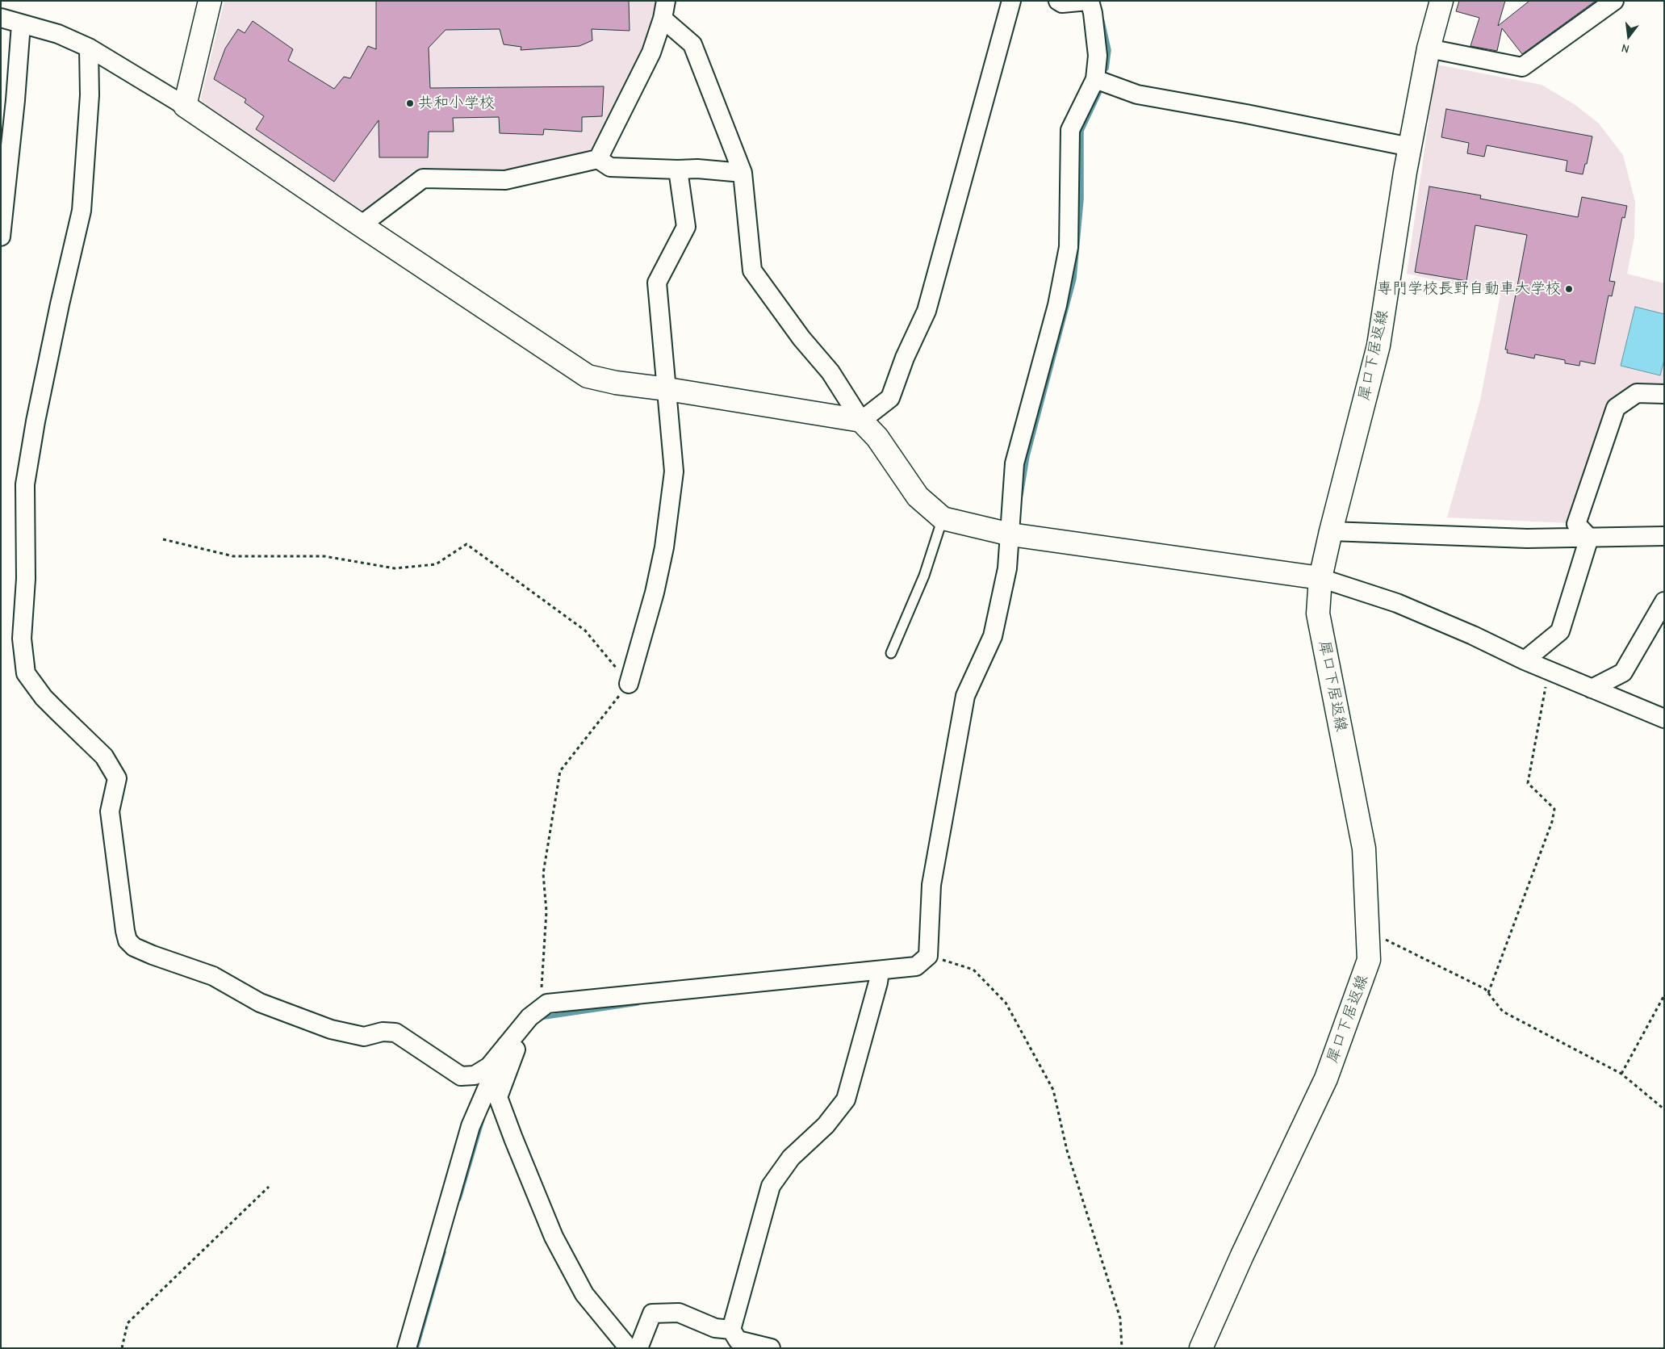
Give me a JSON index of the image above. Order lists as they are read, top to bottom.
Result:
{
  "streets": {
    "main road": ["犀口下居返線"]
  },
  "places": ["共和小学校", "専門学校長野自動車大学校"],
  "north": "bottom"
}
